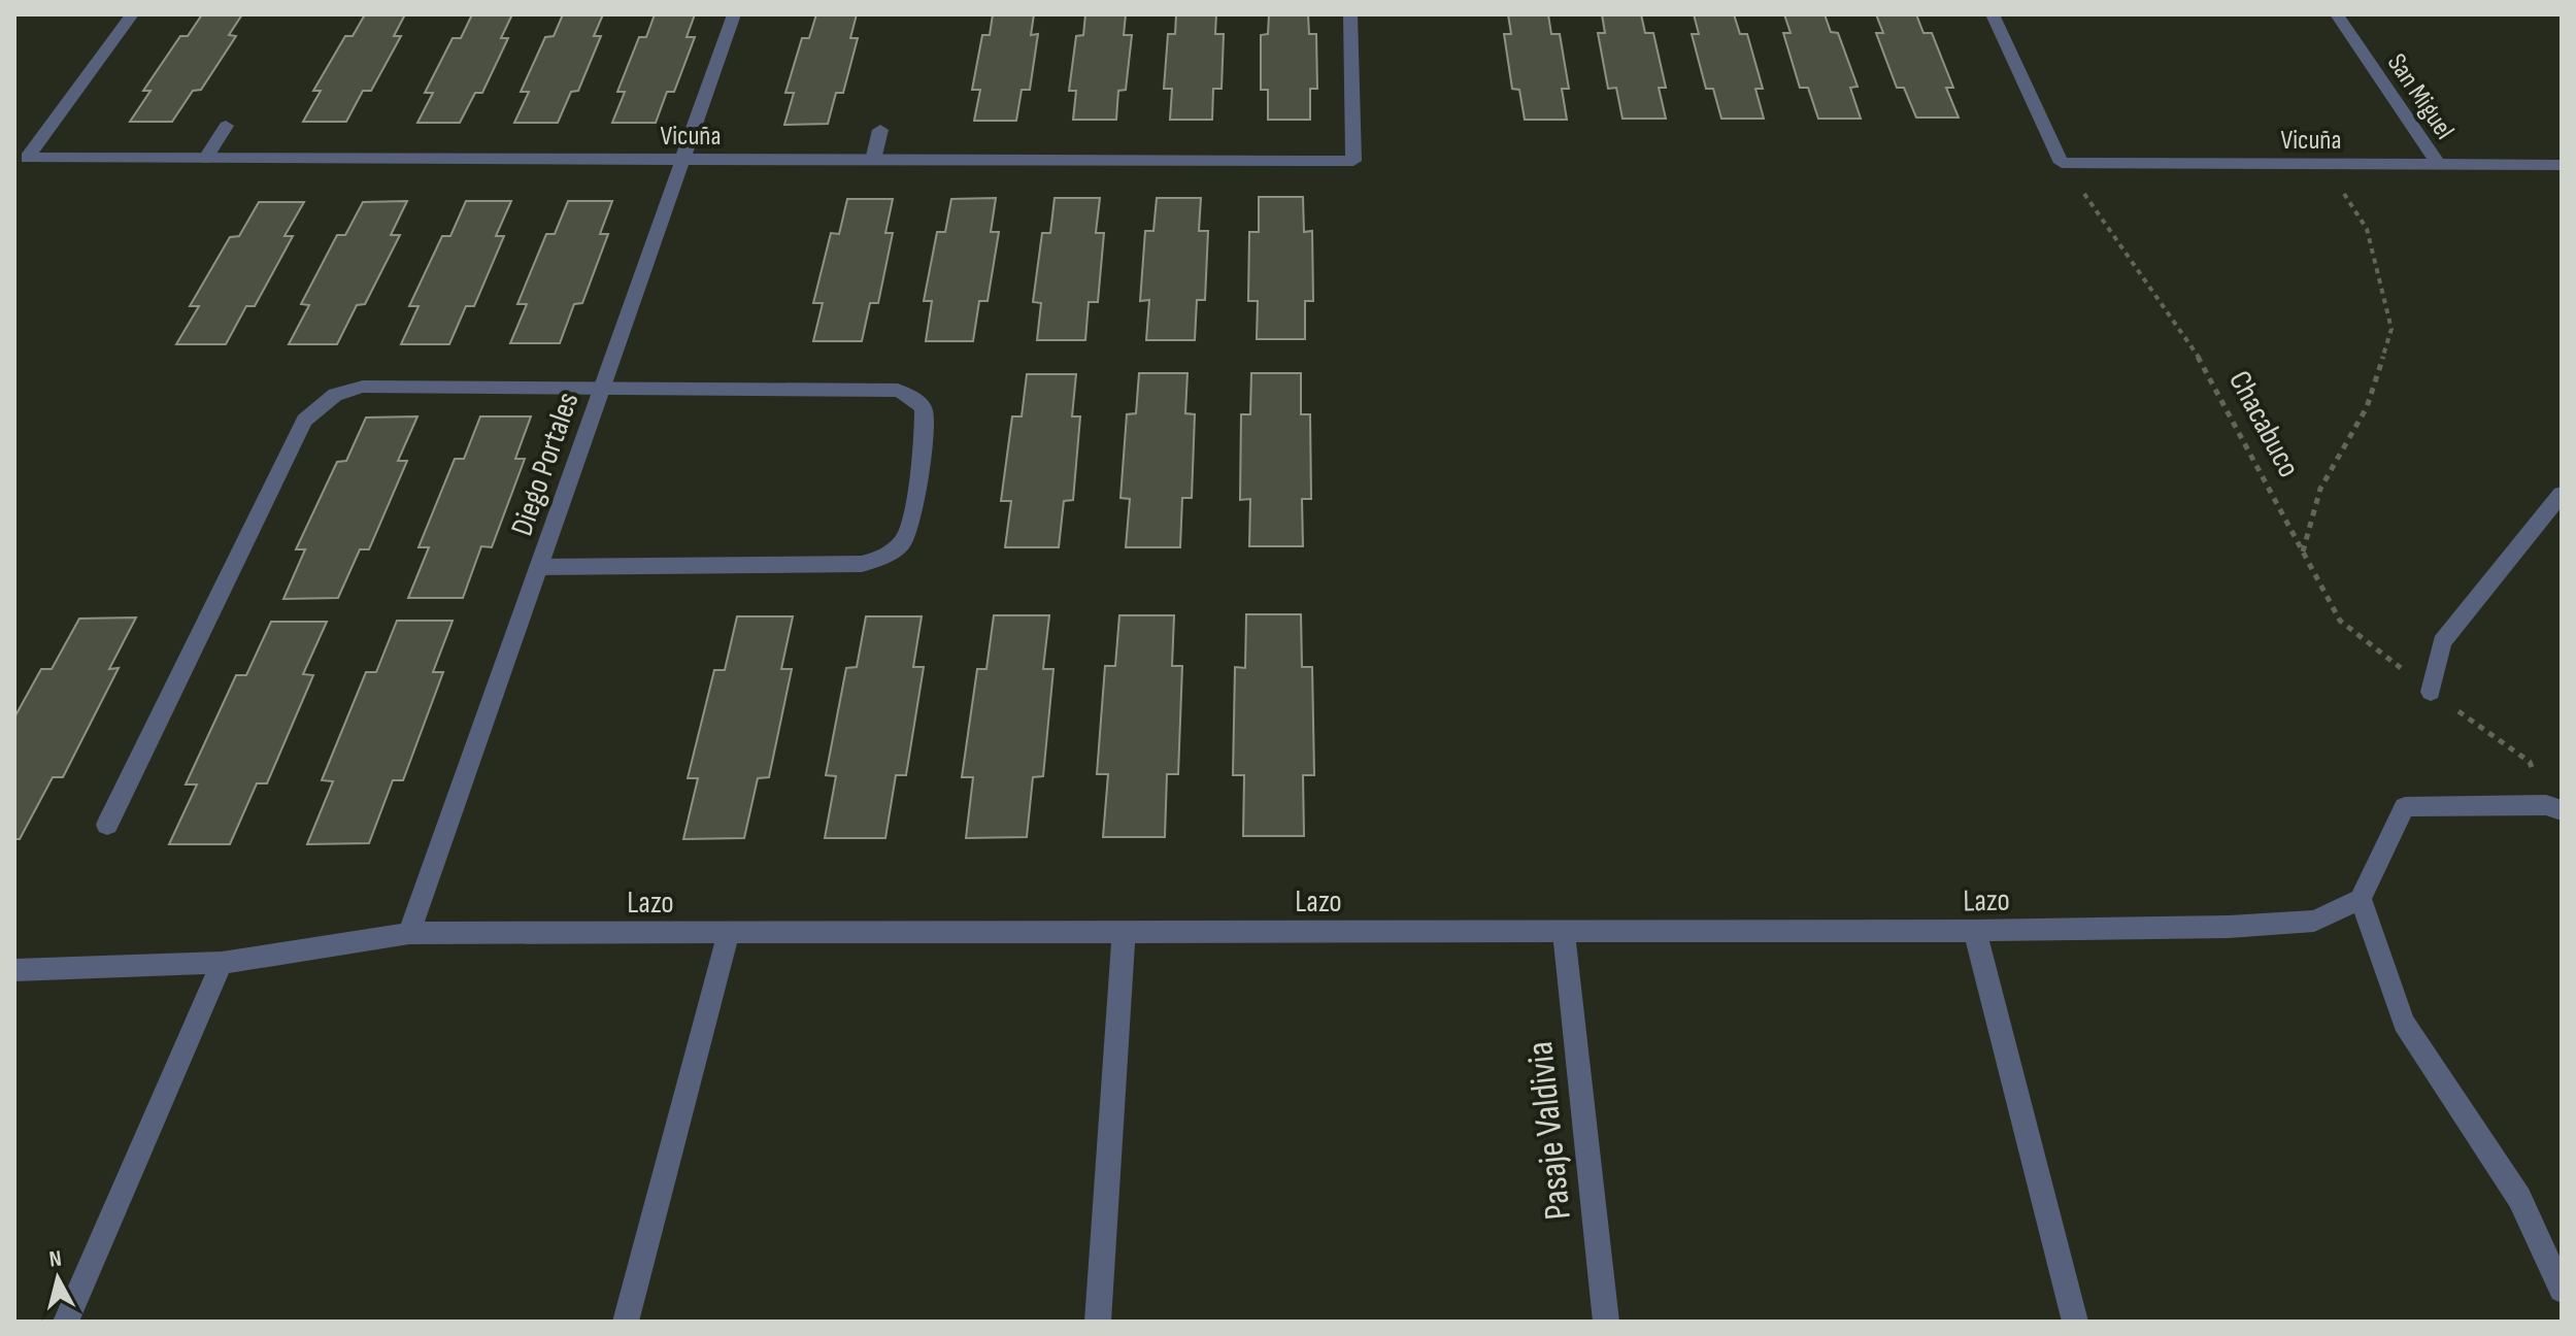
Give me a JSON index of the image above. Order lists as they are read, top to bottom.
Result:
{
  "streets": {
    "street": [
      "San Miguel",
      "Vicuña",
      "Diego Portales",
      "Lazo",
      "Pasaje Valdivia"
    ],
    "path": ["Chacabuco"]
  },
  "crossings": [
    ["San Miguel", "Vicuña"],
    ["Vicuña", "Chacabuco"],
    ["Vicuña", "Diego Portales"],
    ["Diego Portales", "Lazo"],
    ["Lazo", "Pasaje Valdivia"]
  ],
  "north": "top"
}
